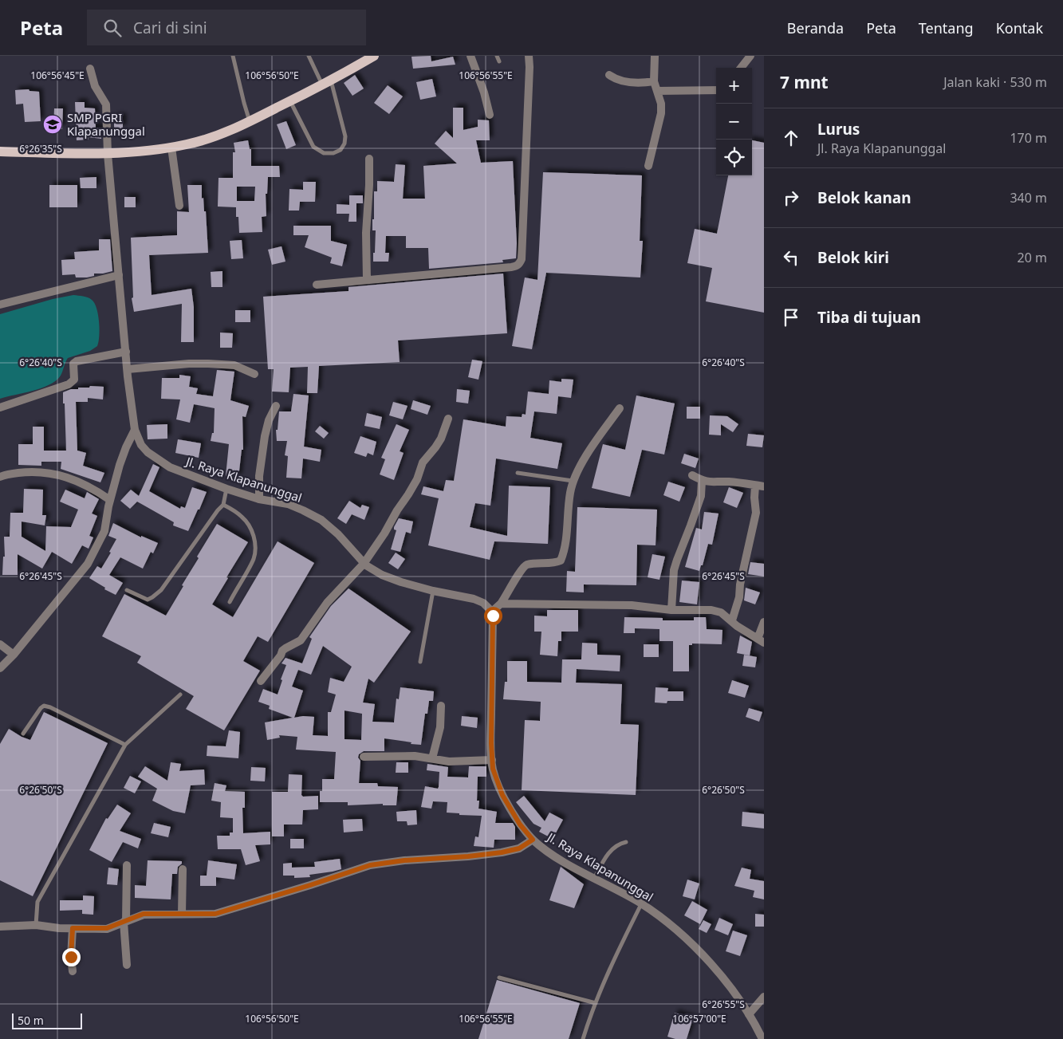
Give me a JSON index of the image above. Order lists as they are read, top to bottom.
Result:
{
  "streets": {
    "street": ["Jl. Raya Klapanunggal"]
  },
  "places": {
    "school or university": ["SMP PGRI Klapanunggal"]
  },
  "scale_bar": "50 m",
  "page": {
    "header": "Peta",
    "search": "Cari di sini",
    "nav": [
      "Beranda",
      "Peta",
      "Tentang",
      "Kontak"
    ],
    "heading": ["7 mnt", "Jalan kaki · 530 m"],
    "map_buttons": ["+", "−"],
    "list": [
      ["Lurus", "Jl. Raya Klapanunggal", "170 m"],
      ["Belok kanan", "340 m"],
      ["Belok kiri", "20 m"],
      "Tiba di tujuan"
    ],
    "scale": "50 m"
  },
  "coordinates": [
    "106°56'45\"E",
    "106°56'50\"E",
    "106°56'55\"E",
    "6°26'35\"S",
    "6°26'40\"S",
    "6°26'45\"S",
    "6°26'50\"S",
    "6°26'55\"S",
    "106°57'00\"E"
  ]
}
